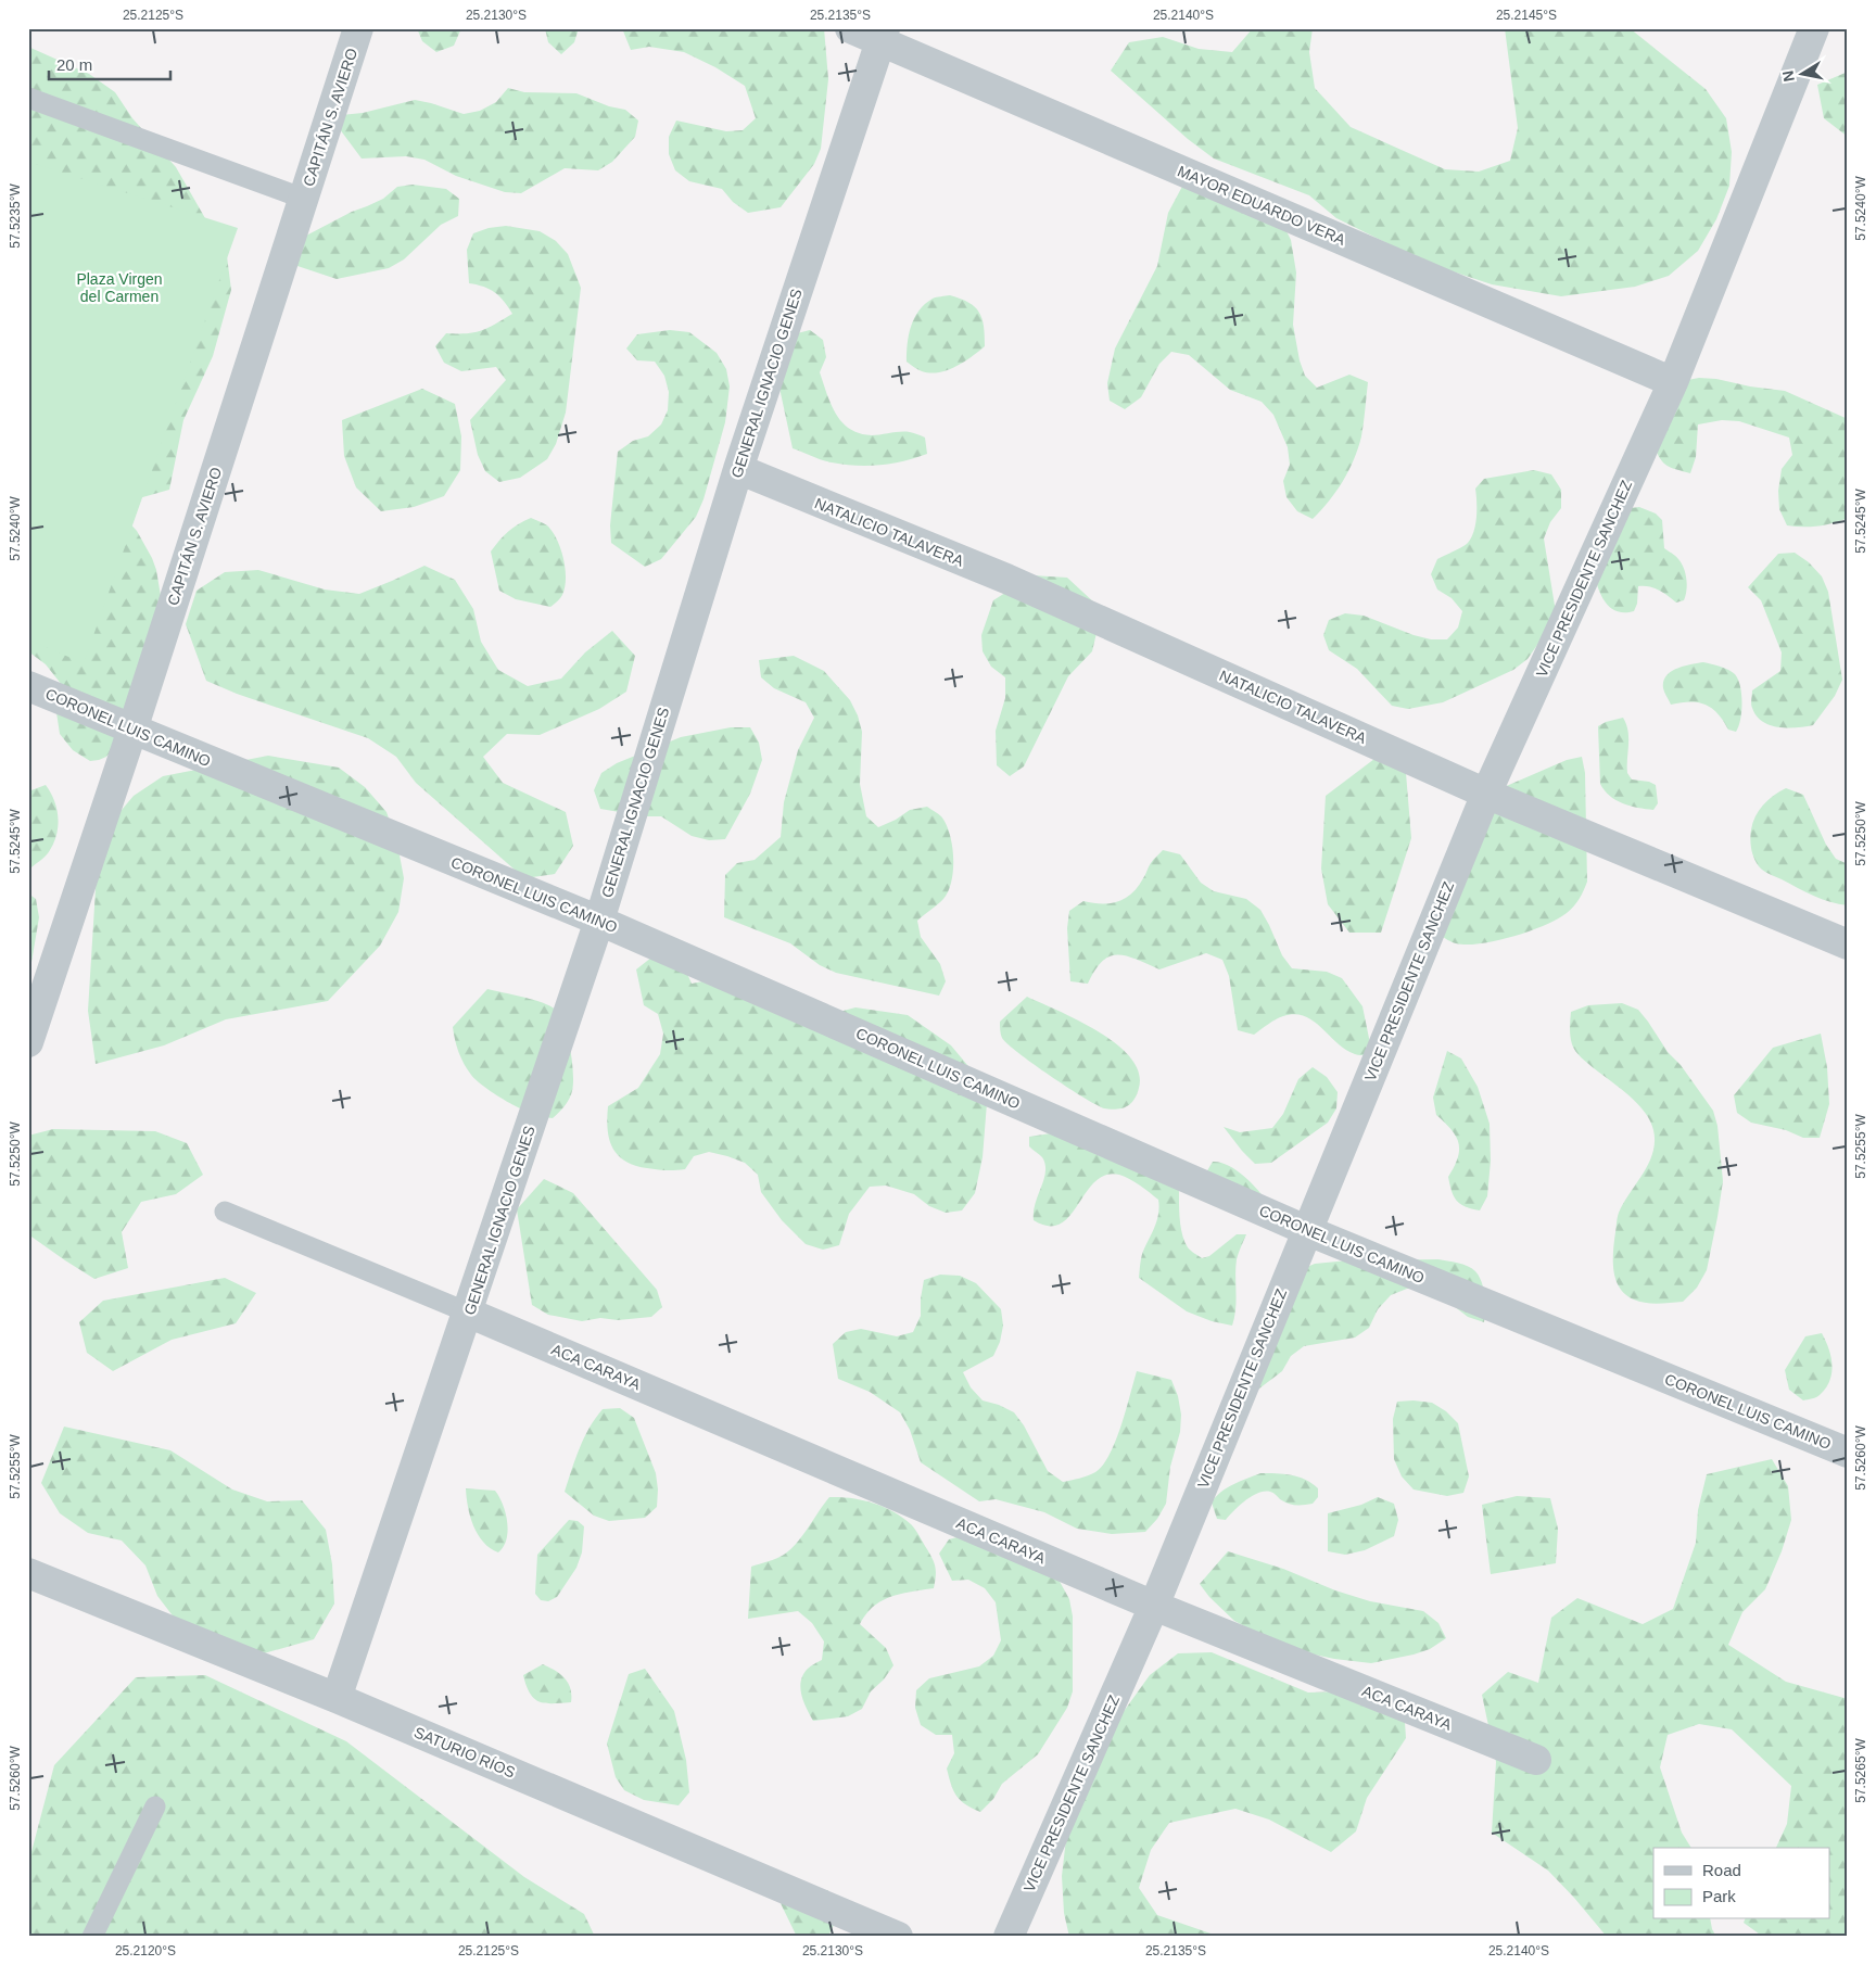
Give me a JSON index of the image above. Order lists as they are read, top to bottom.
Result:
{
  "streets": {
    "street": [
      "CAPITÁN S. AVIERO",
      "MAYOR EDUARDO VERA",
      "GENERAL IGNACIO GENES",
      "NATALICIO TALAVERA",
      "VICE PRESIDENTE SANCHEZ",
      "CORONEL LUIS CAMINO",
      "ACA CARAYA",
      "SATURIO RÍOS"
    ]
  },
  "crossings": [
    ["CAPITÁN S. AVIERO", "CORONEL LUIS CAMINO"],
    ["MAYOR EDUARDO VERA", "GENERAL IGNACIO GENES"],
    ["MAYOR EDUARDO VERA", "VICE PRESIDENTE SANCHEZ"],
    ["GENERAL IGNACIO GENES", "NATALICIO TALAVERA"],
    ["GENERAL IGNACIO GENES", "CORONEL LUIS CAMINO"],
    ["GENERAL IGNACIO GENES", "ACA CARAYA"],
    ["GENERAL IGNACIO GENES", "SATURIO RÍOS"],
    ["NATALICIO TALAVERA", "VICE PRESIDENTE SANCHEZ"],
    ["VICE PRESIDENTE SANCHEZ", "CORONEL LUIS CAMINO"],
    ["VICE PRESIDENTE SANCHEZ", "ACA CARAYA"]
  ],
  "parks": ["Plaza Virgen del Carmen"],
  "legend": ["Road", "Park"],
  "scale_bar": "20 m",
  "north": "left",
  "coordinates": [
    "25.2125°S",
    "25.2130°S",
    "25.2135°S",
    "25.2140°S",
    "25.2145°S",
    "57.5240°W",
    "57.5235°W",
    "57.5245°W",
    "57.5250°W",
    "57.5255°W",
    "57.5260°W",
    "57.5265°W",
    "25.2120°S"
  ]
}
